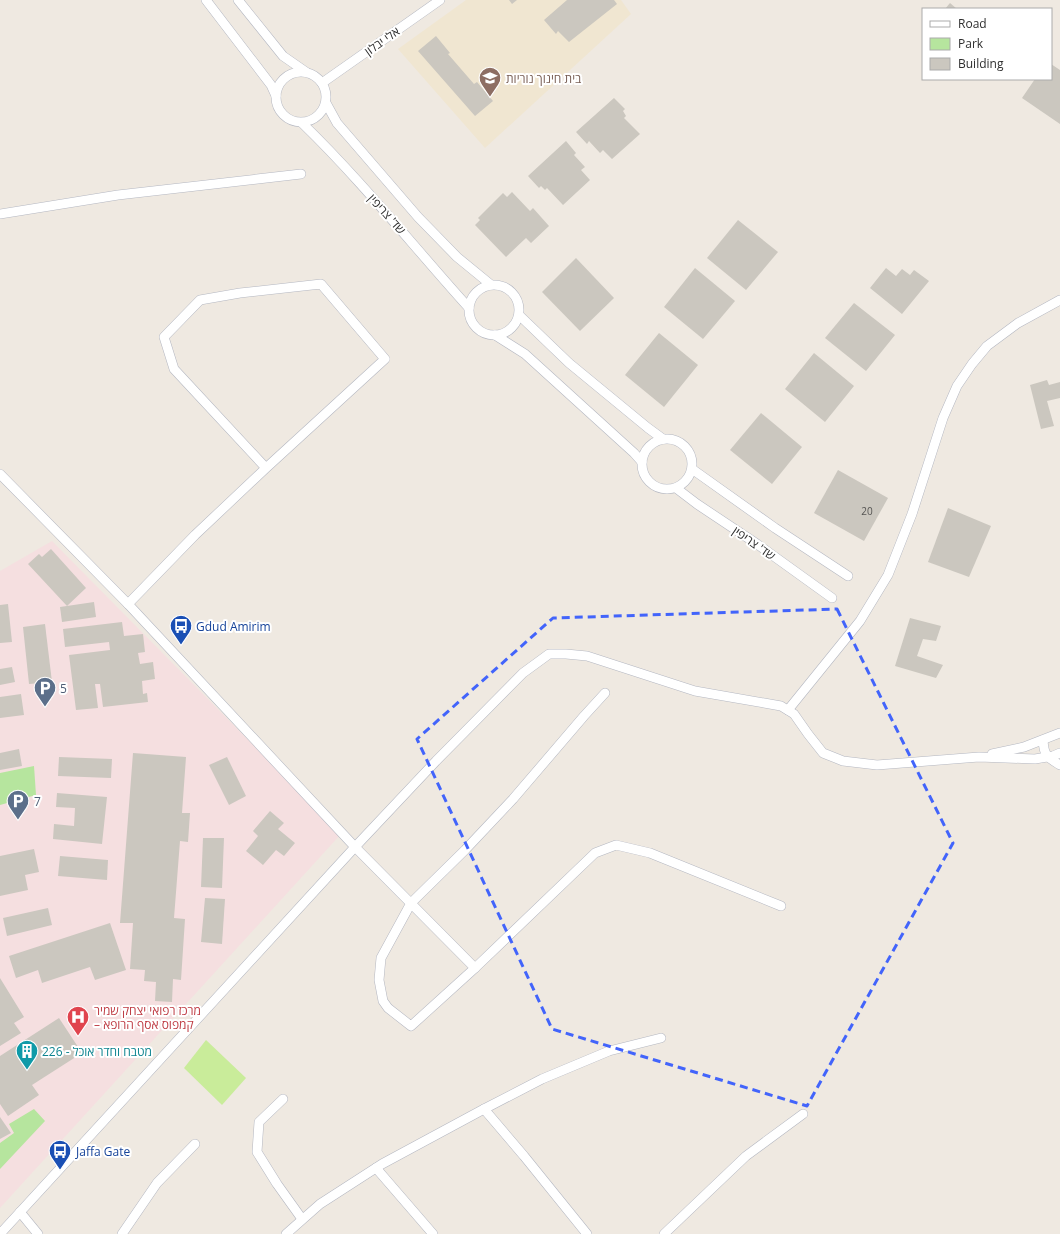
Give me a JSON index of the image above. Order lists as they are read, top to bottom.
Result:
{
  "streets": {
    "street": ["אלי יבלון", "שד' צריפין"]
  },
  "crossings": [
    ["אלי יבלון", "שד' צריפין"]
  ],
  "places": {
    "school or university": ["בית חינוך נוריות"],
    "bus stop": ["Gdud Amirim", "Jaffa Gate"],
    "parking": ["5", "7"],
    "hospital": ["מרכז רפואי יצחק שמיר – קמפוס אסף הרופא"],
    "building": ["226 - מטבח וחדר אוכל"]
  },
  "house_numbers": ["20"],
  "legend": ["Road", "Park", "Building"]
}
